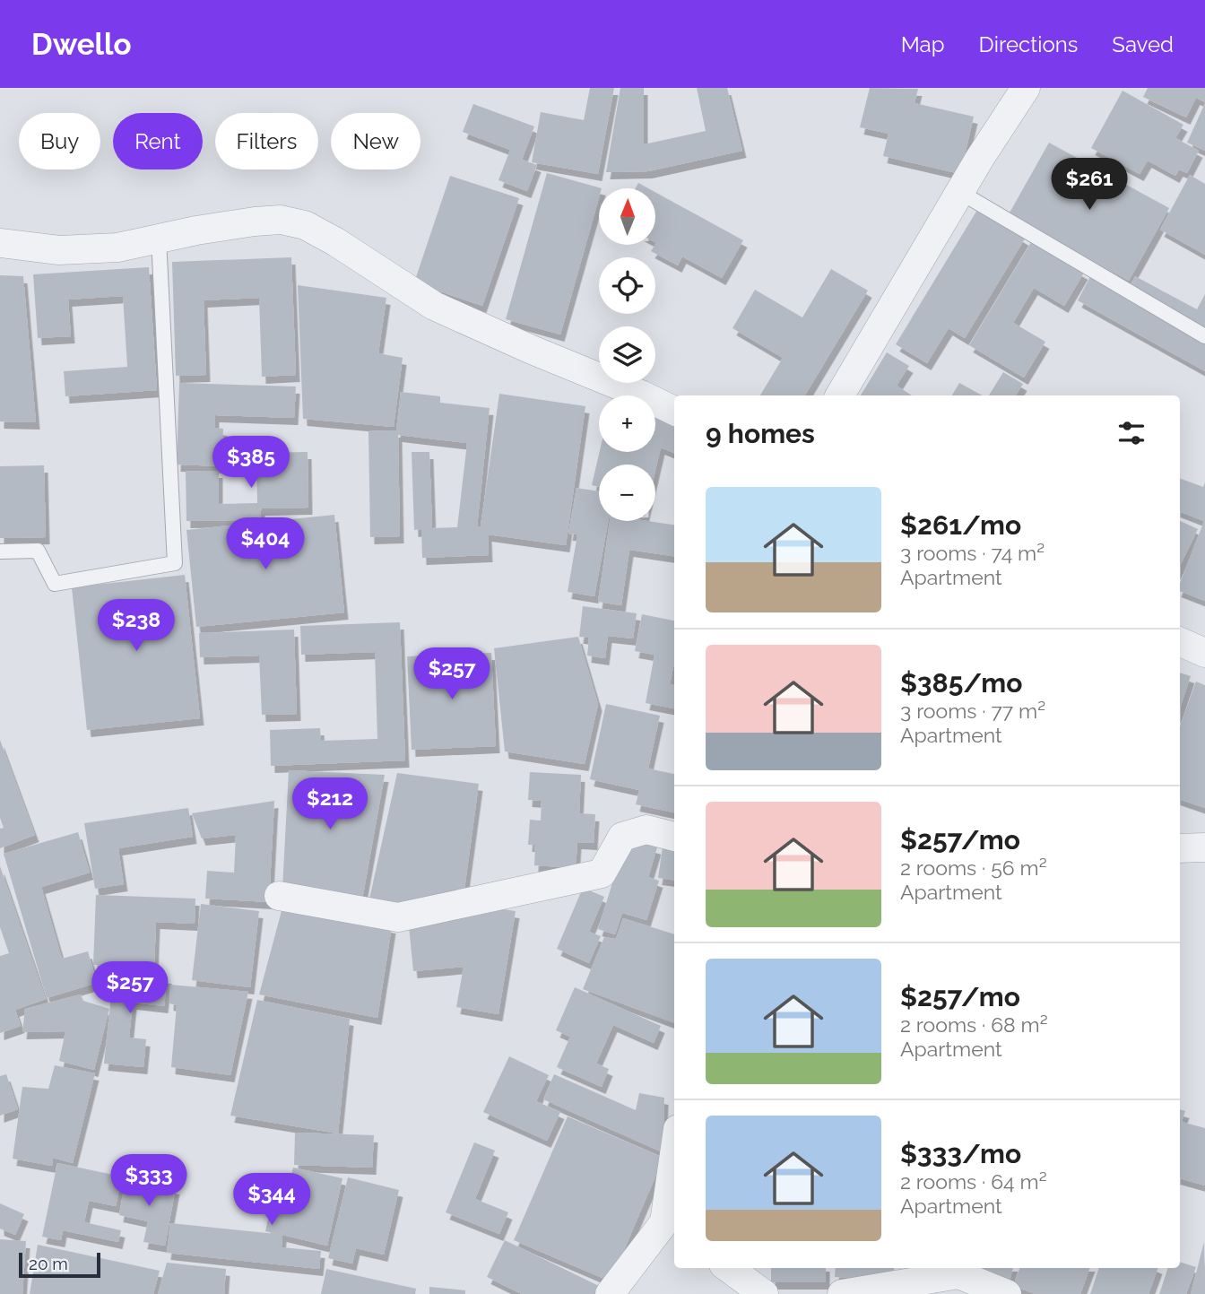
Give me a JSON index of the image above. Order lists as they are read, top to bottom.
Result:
{
  "scale_bar": "20 m",
  "north": "top",
  "page": {
    "header": "Dwello",
    "nav": ["Map", "Directions", "Saved"],
    "chip": [
      "Buy",
      "Rent",
      "Filters",
      "New"
    ],
    "price": [
      "$261",
      "$385",
      "$404",
      "$238",
      "$257",
      "$212",
      "$257",
      "$333",
      "$344"
    ],
    "map_buttons": ["+", "−"],
    "heading": "9 homes",
    "list": [
      {
        "name": "$261/mo",
        "note": "3 rooms · 74 m² · Apartment"
      },
      {
        "name": "$385/mo",
        "note": "3 rooms · 77 m² · Apartment"
      },
      {
        "name": "$257/mo",
        "note": "2 rooms · 56 m² · Apartment"
      },
      {
        "name": "$257/mo",
        "note": "2 rooms · 68 m² · Apartment"
      },
      {
        "name": "$333/mo",
        "note": "2 rooms · 64 m² · Apartment"
      }
    ],
    "scale": "20 m"
  }
}
